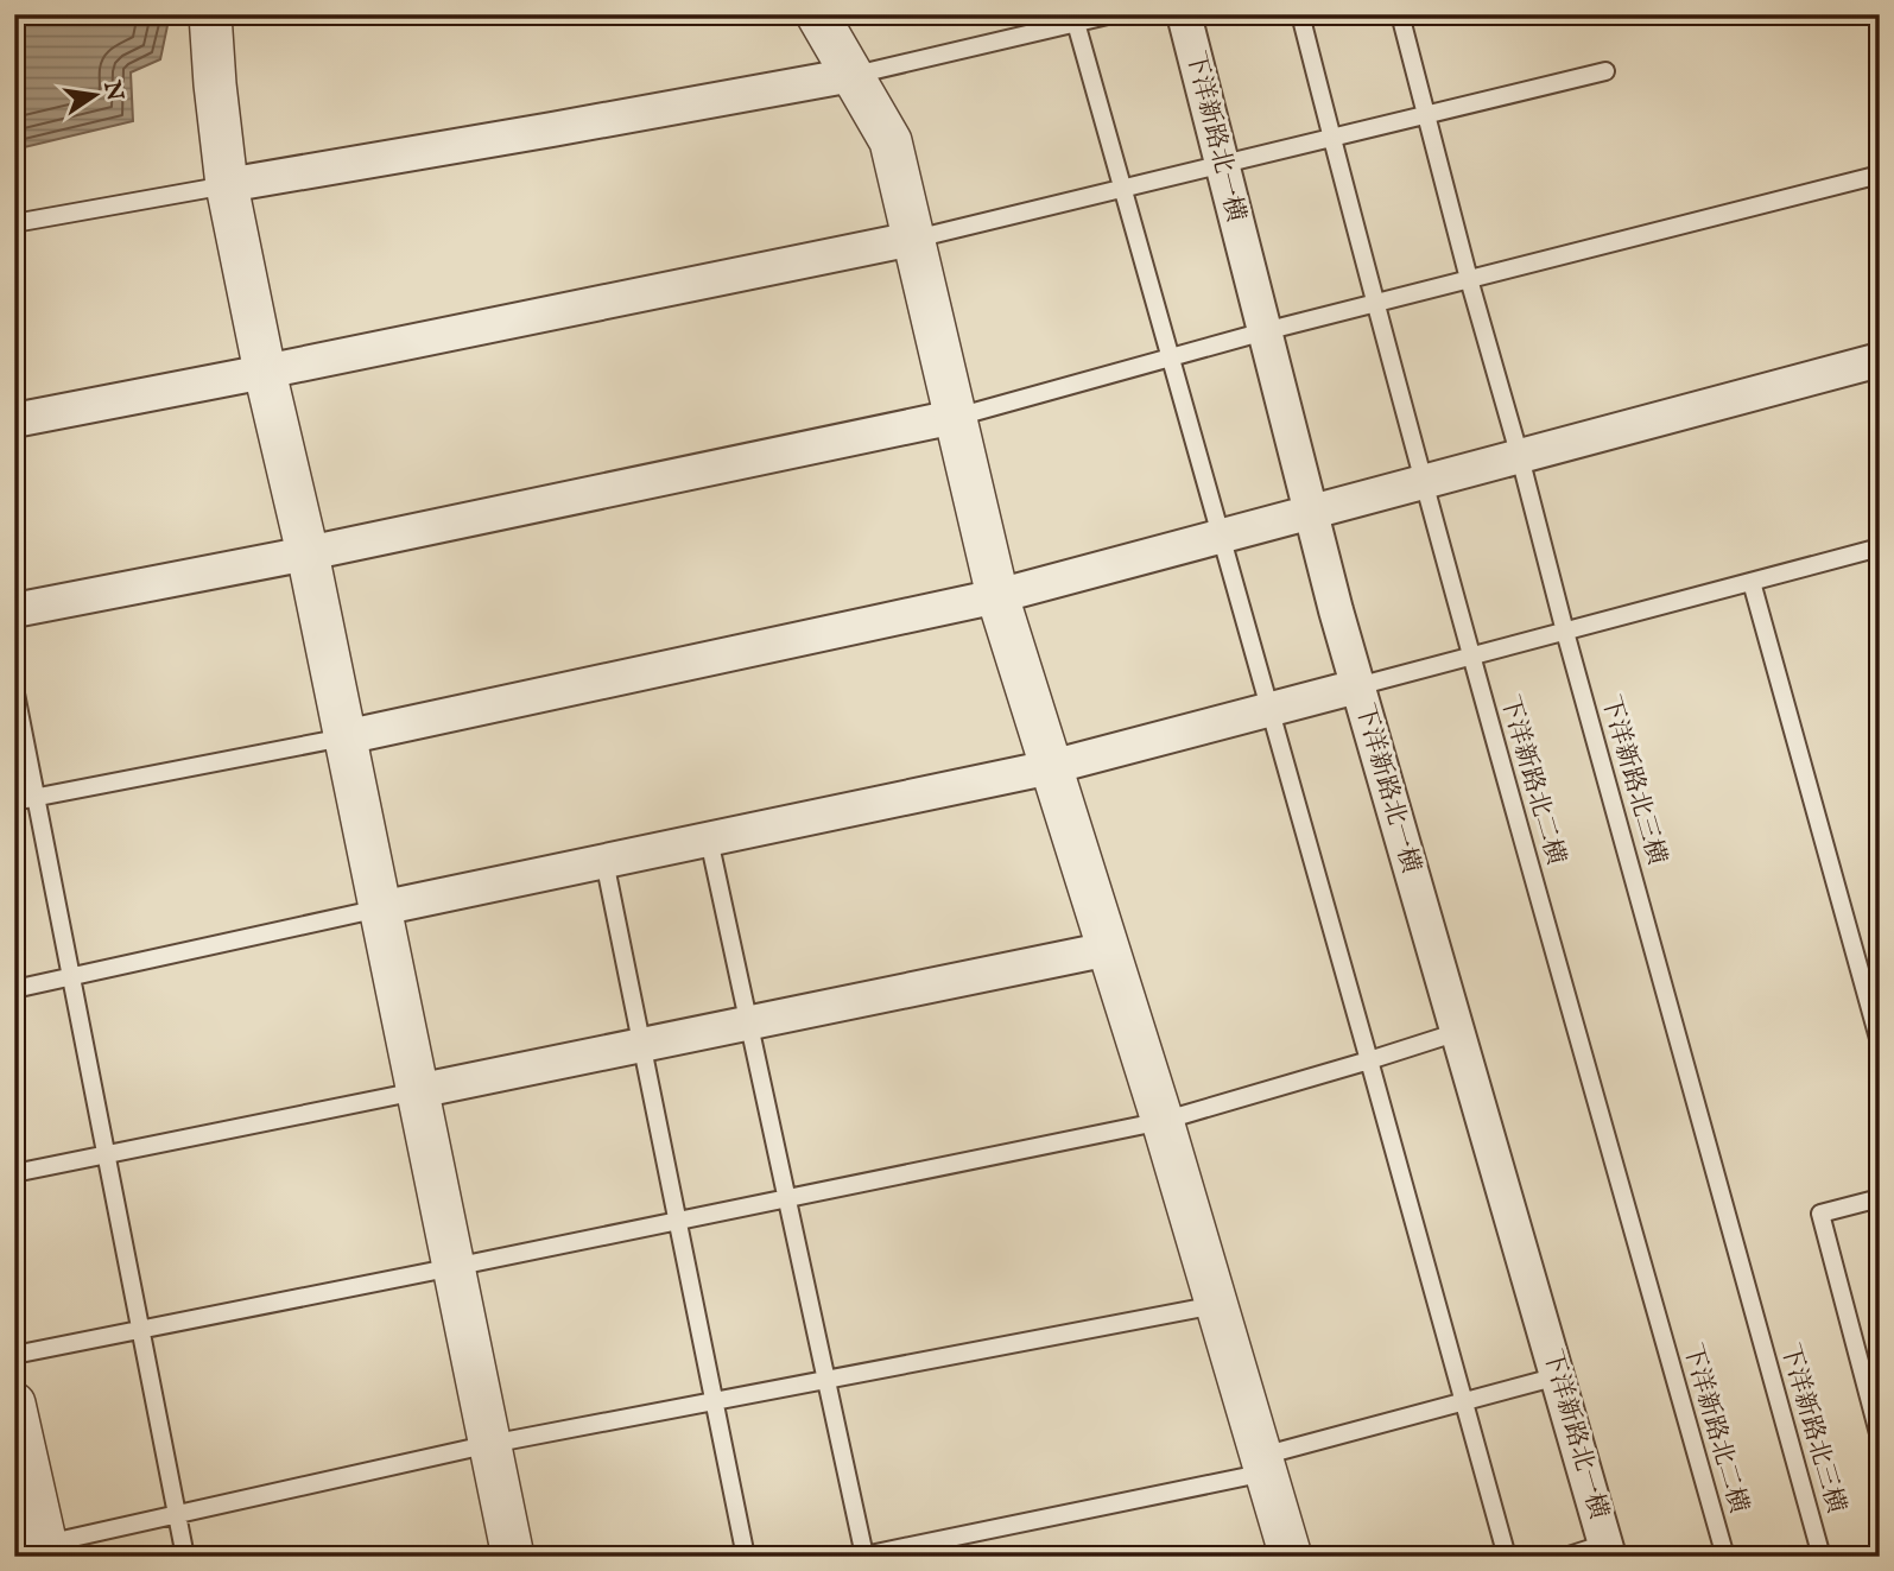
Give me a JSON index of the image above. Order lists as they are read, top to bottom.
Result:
{
  "streets": {
    "street": ["下洋新路北一横"],
    "lane": ["下洋新路北二横", "下洋新路北三横"]
  },
  "north": "right"
}
